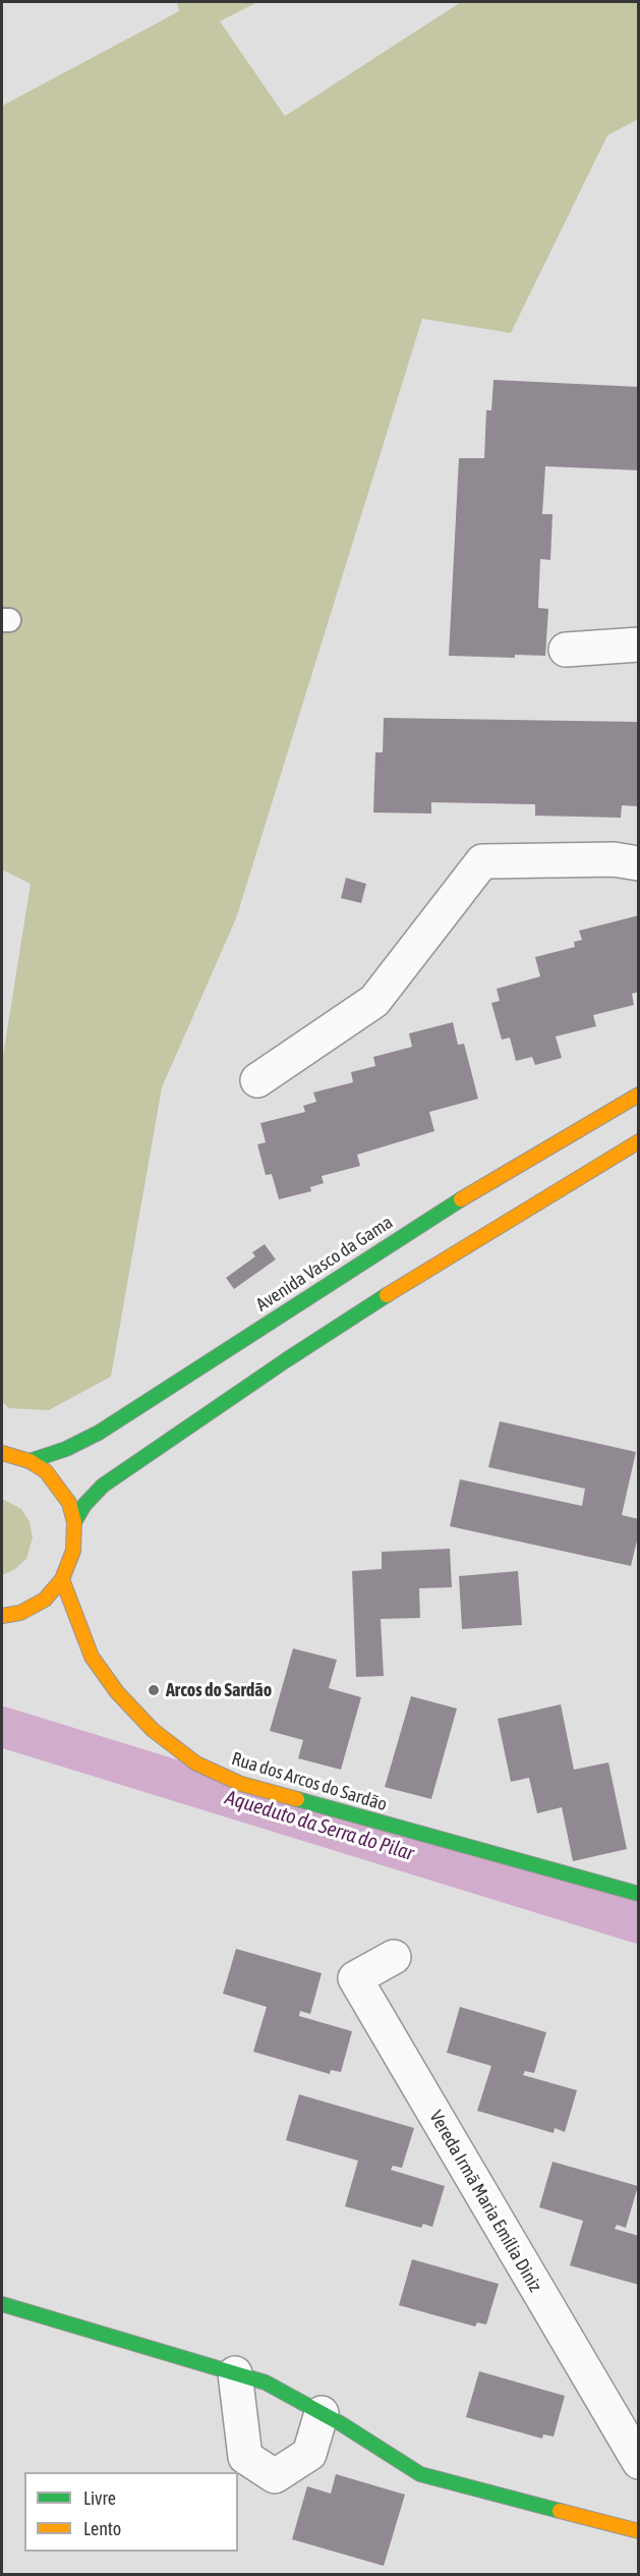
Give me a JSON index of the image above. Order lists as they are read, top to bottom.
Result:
{
  "streets": {
    "main road": ["Avenida Vasco da Gama", "Rua dos Arcos do Sardão"],
    "street": ["Vereda Irmã Maria Emília Diniz"]
  },
  "water": ["Aqueduto da Serra do Pilar"],
  "places": ["Arcos do Sardão"],
  "legend": ["Livre", "Lento"]
}
